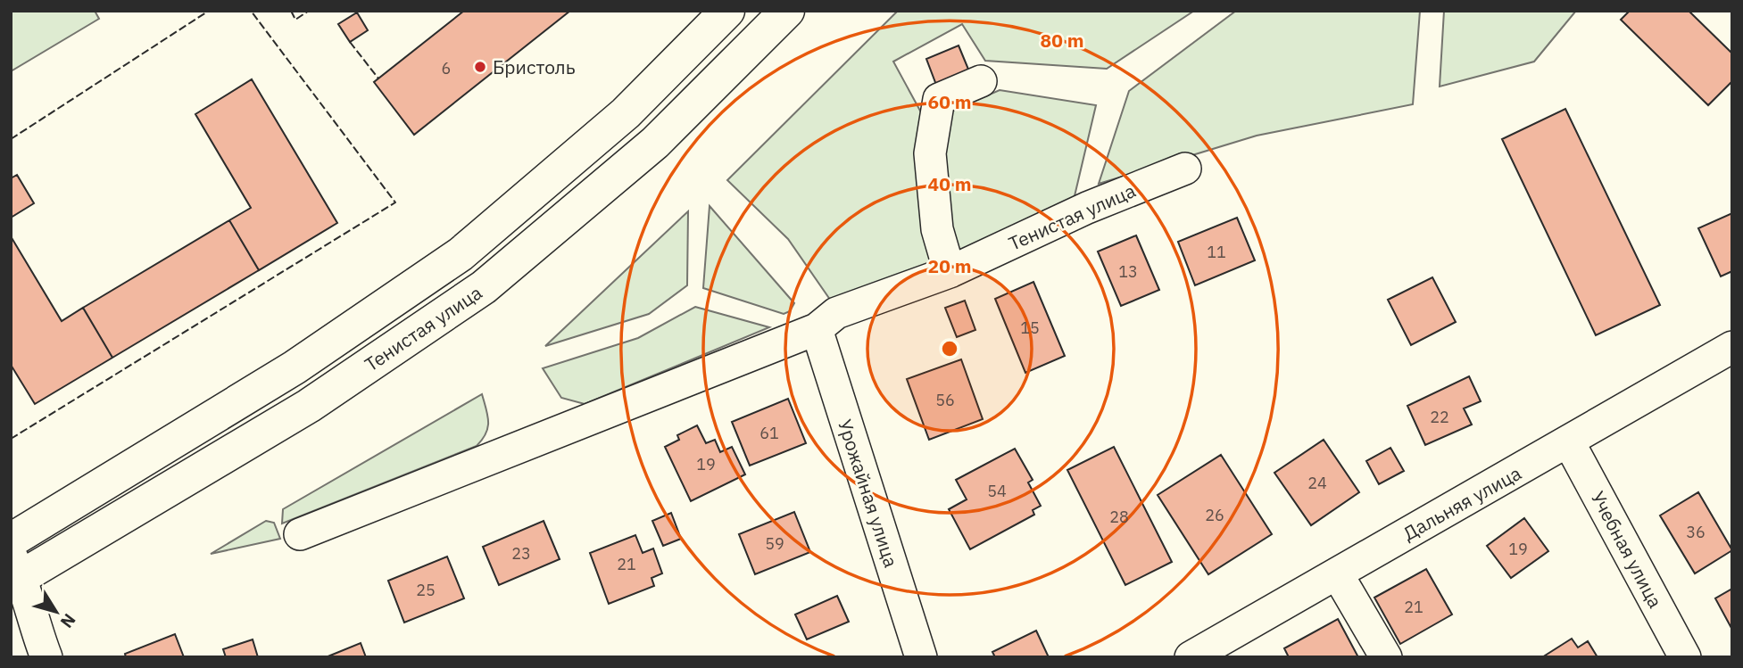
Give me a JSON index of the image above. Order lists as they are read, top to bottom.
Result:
{
  "streets": {
    "main road": ["Тенистая улица"],
    "street": ["Урожайная улица", "Дальняя улица", "Учебная улица"]
  },
  "crossings": [
    ["Тенистая улица", "Урожайная улица"],
    ["Дальняя улица", "Учебная улица"]
  ],
  "places": ["Бристоль"],
  "house_numbers": [
    "6",
    "11",
    "13",
    "15",
    "56",
    "22",
    "61",
    "19",
    "24",
    "54",
    "26",
    "28",
    "36",
    "59",
    "19",
    "23",
    "21",
    "25",
    "21"
  ],
  "north": "bottom right",
  "rings": [
    "80 m",
    "60 m",
    "40 m",
    "20 m"
  ]
}
